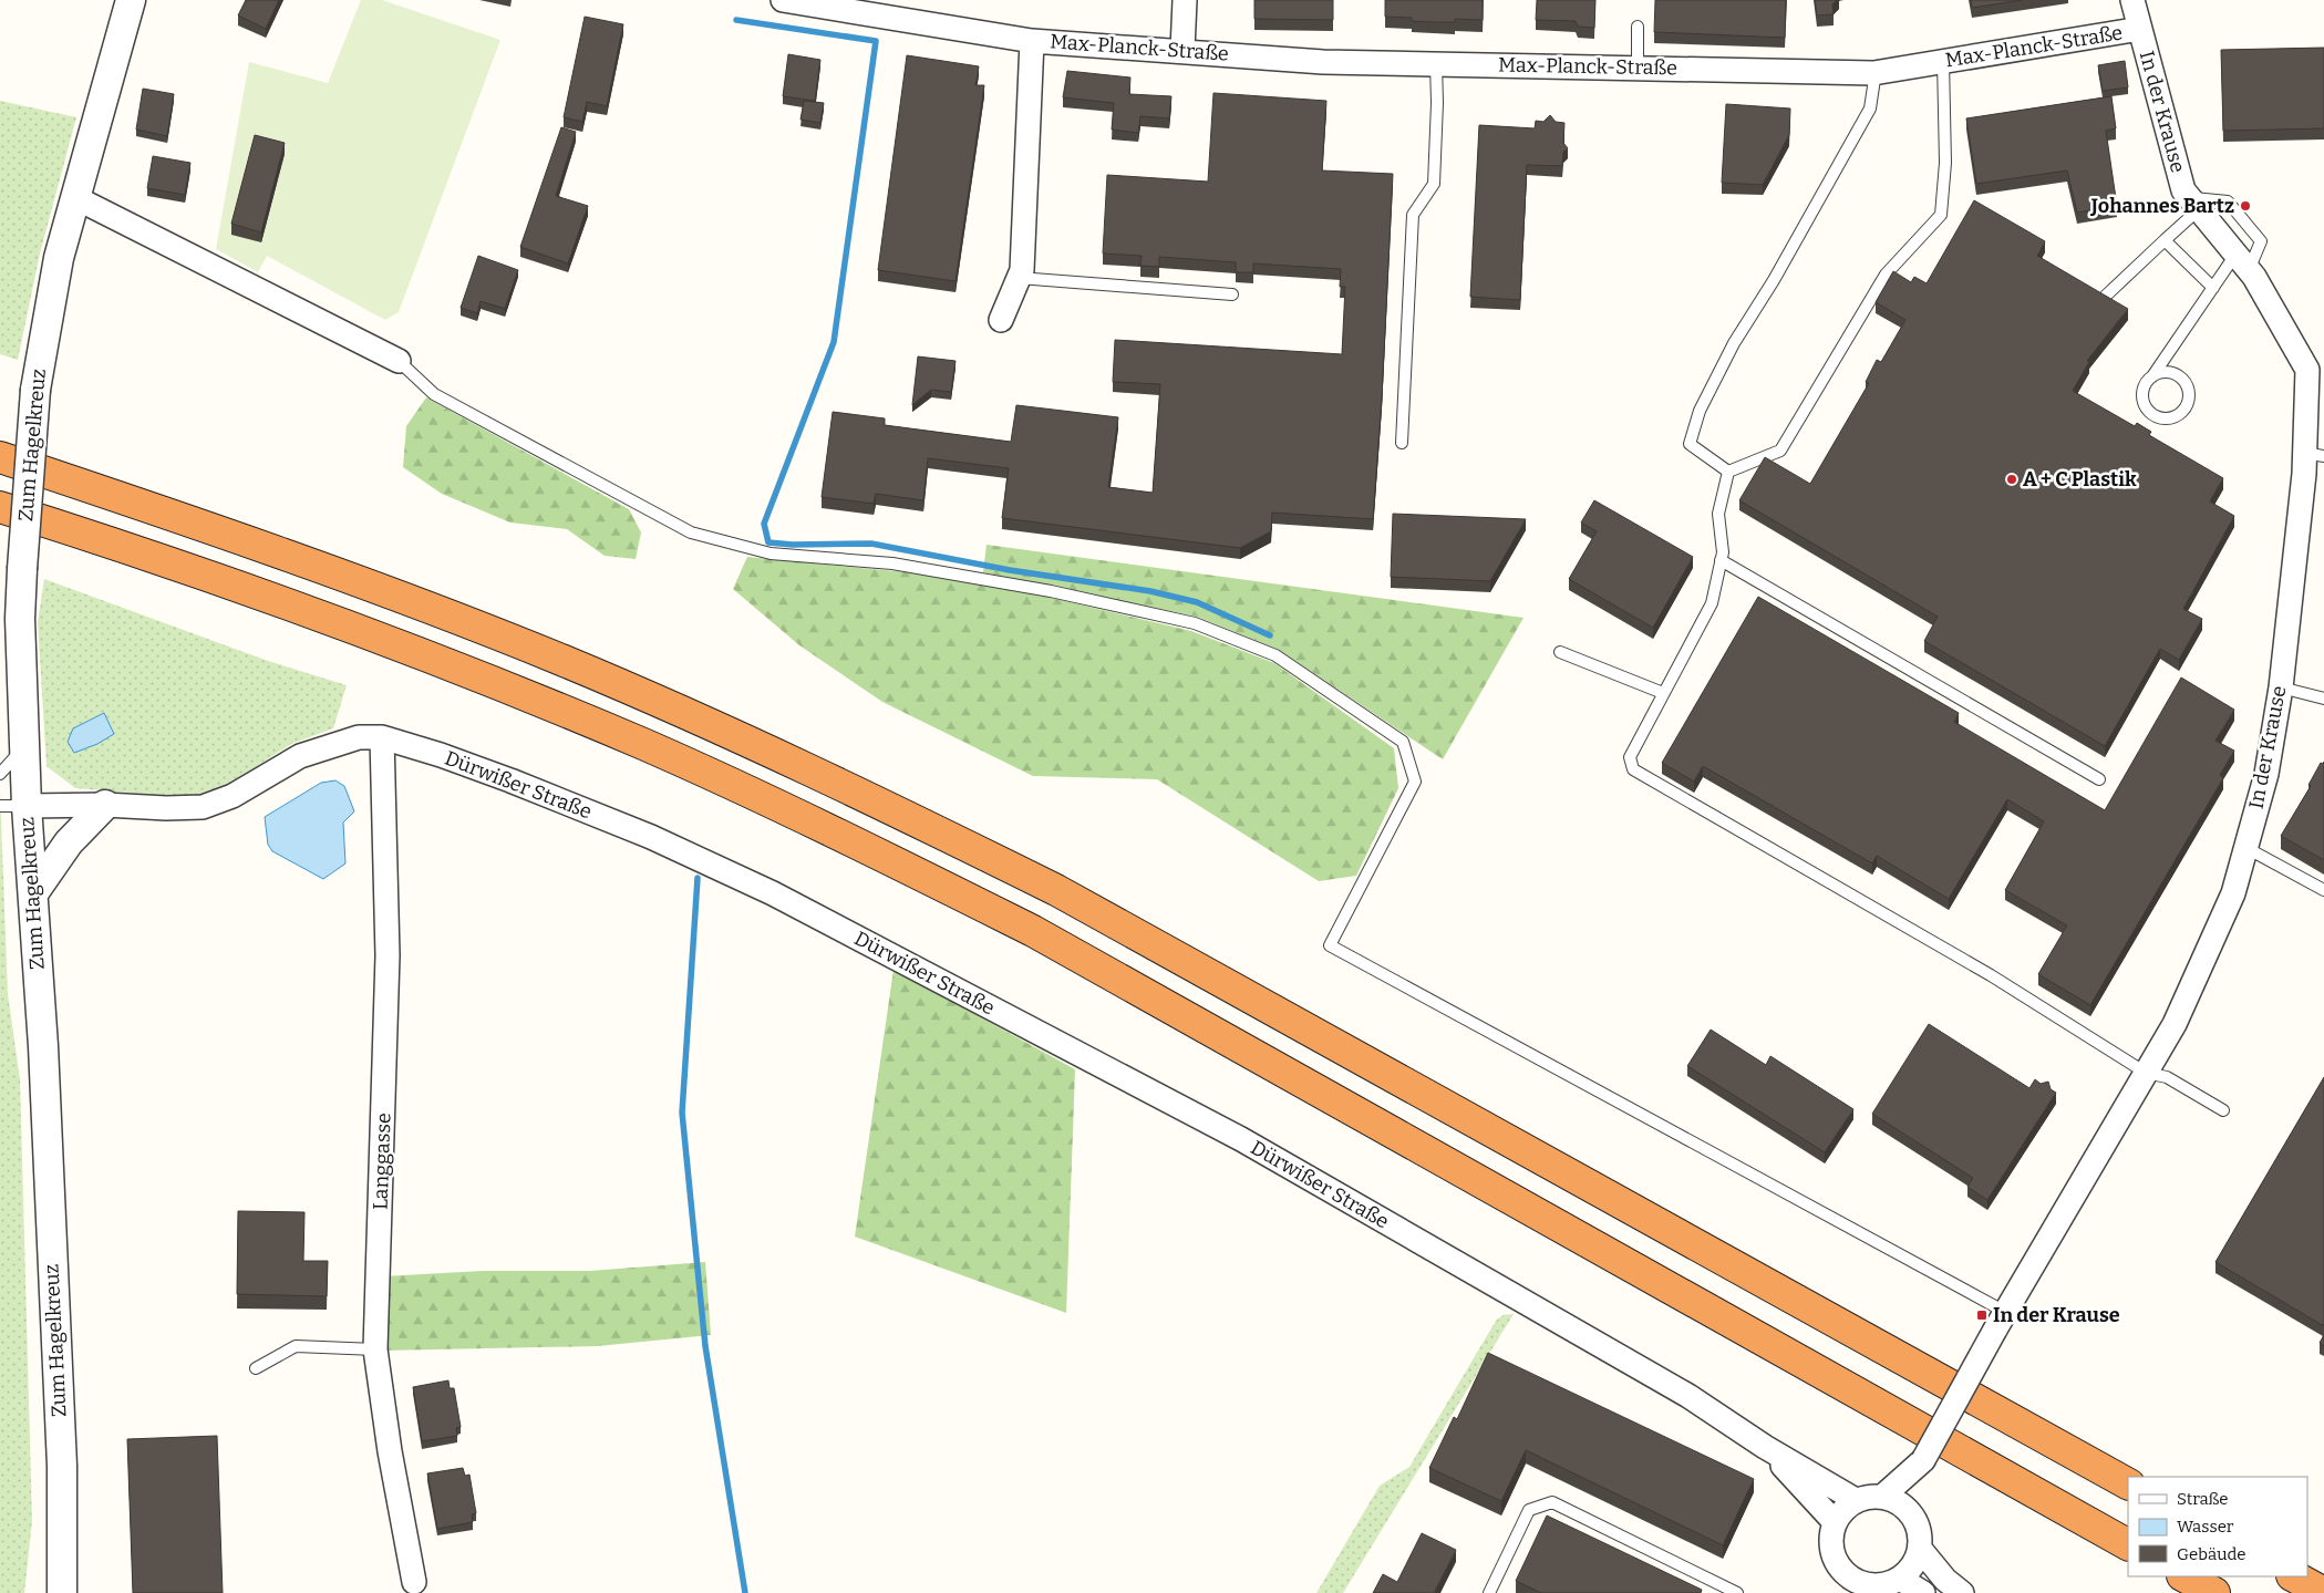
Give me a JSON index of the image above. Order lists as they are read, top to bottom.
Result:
{
  "streets": {
    "street": [
      "Max-Planck-Straße",
      "In der Krause",
      "Zum Hagelkreuz",
      "Dürwißer Straße",
      "Langgasse"
    ]
  },
  "crossings": [
    ["Max-Planck-Straße", "In der Krause"],
    ["In der Krause", "Dürwißer Straße"],
    ["Zum Hagelkreuz", "Dürwißer Straße"],
    ["Dürwißer Straße", "Langgasse"]
  ],
  "places": {
    "other": ["Johannes Bartz", "A + C Plastik"],
    "transit": ["In der Krause"]
  },
  "legend": ["Straße", "Wasser", "Gebäude"]
}
